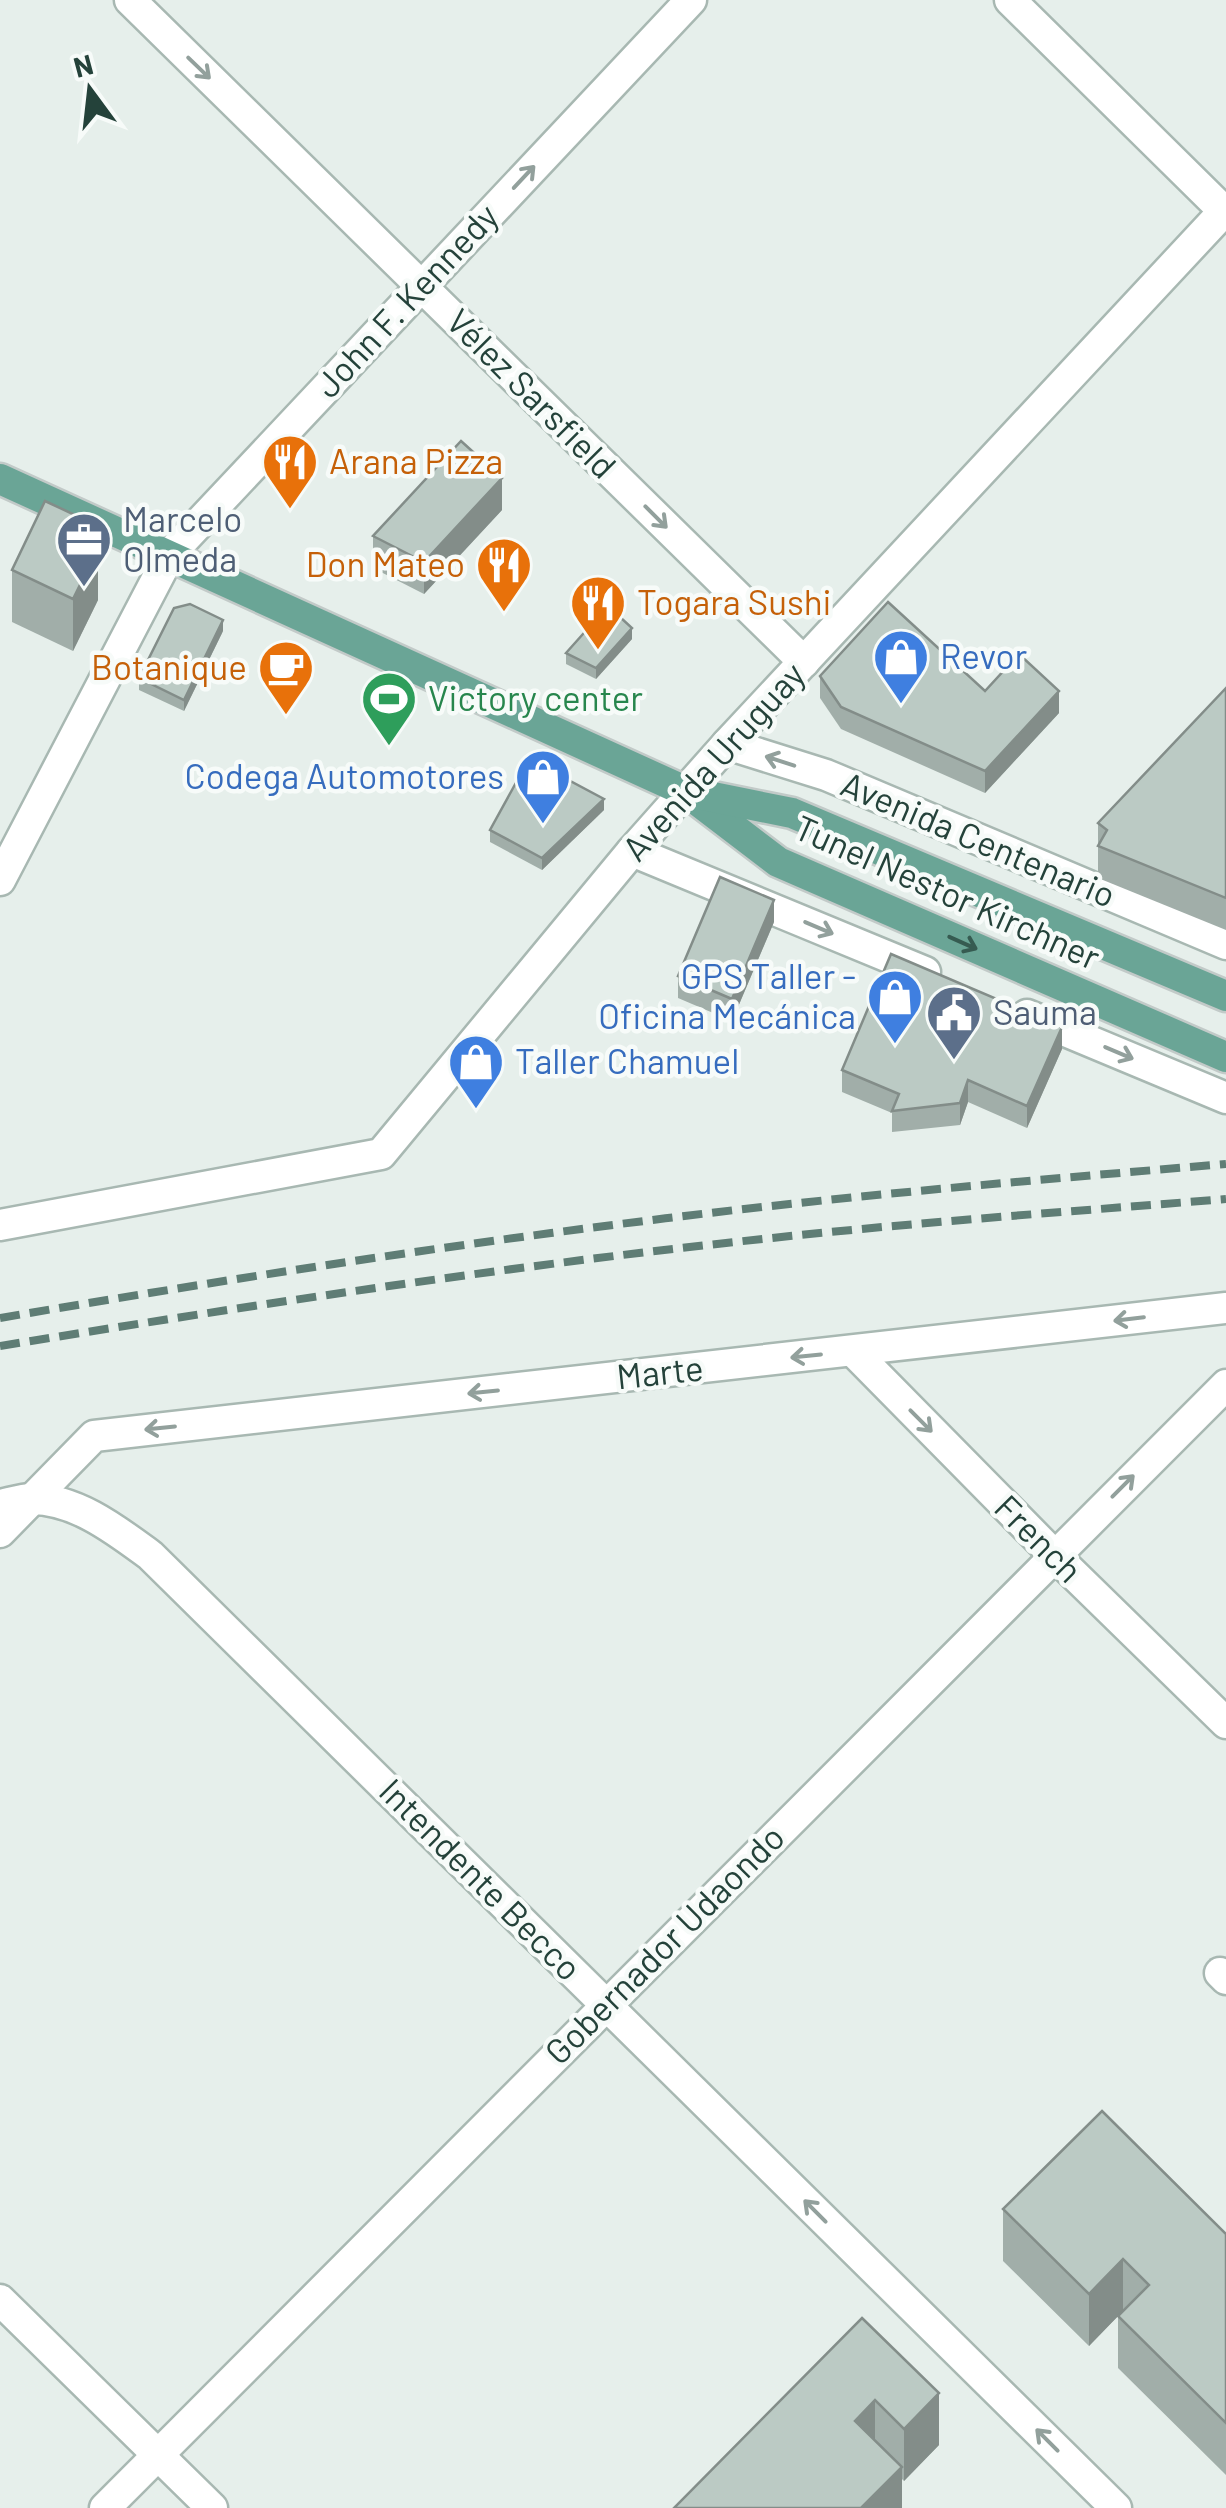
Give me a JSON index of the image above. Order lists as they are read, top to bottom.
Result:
{
  "streets": {
    "main road": ["Tunel Nestor Kirchner"],
    "street": [
      "John F. Kennedy",
      "Vélez Sarsfield",
      "Avenida Uruguay",
      "Avenida Centenario",
      "Marte",
      "French",
      "Intendente Becco",
      "Gobernador Udaondo"
    ]
  },
  "crossings": [
    ["John F. Kennedy", "Vélez Sarsfield"],
    ["Vélez Sarsfield", "Avenida Uruguay"],
    ["Avenida Uruguay", "Avenida Centenario"],
    ["Avenida Uruguay", "Tunel Nestor Kirchner"],
    ["Marte", "French"],
    ["Marte", "Intendente Becco"],
    ["French", "Gobernador Udaondo"],
    ["Intendente Becco", "Gobernador Udaondo"]
  ],
  "one_way": [
    "Vélez Sarsfield",
    "Marte",
    "French",
    "Intendente Becco"
  ],
  "places": {
    "restaurant": ["Arana Pizza", "Don Mateo", "Togara Sushi"],
    "office": ["Marcelo Olmeda"],
    "shop": [
      "Revor",
      "Codega Automotores",
      "GPS Taller - Oficina Mecánica",
      "Taller Chamuel"
    ],
    "cafe": ["Botanique"],
    "sports": ["Victory center"],
    "public building": ["Sauma"]
  },
  "north": "top"
}
